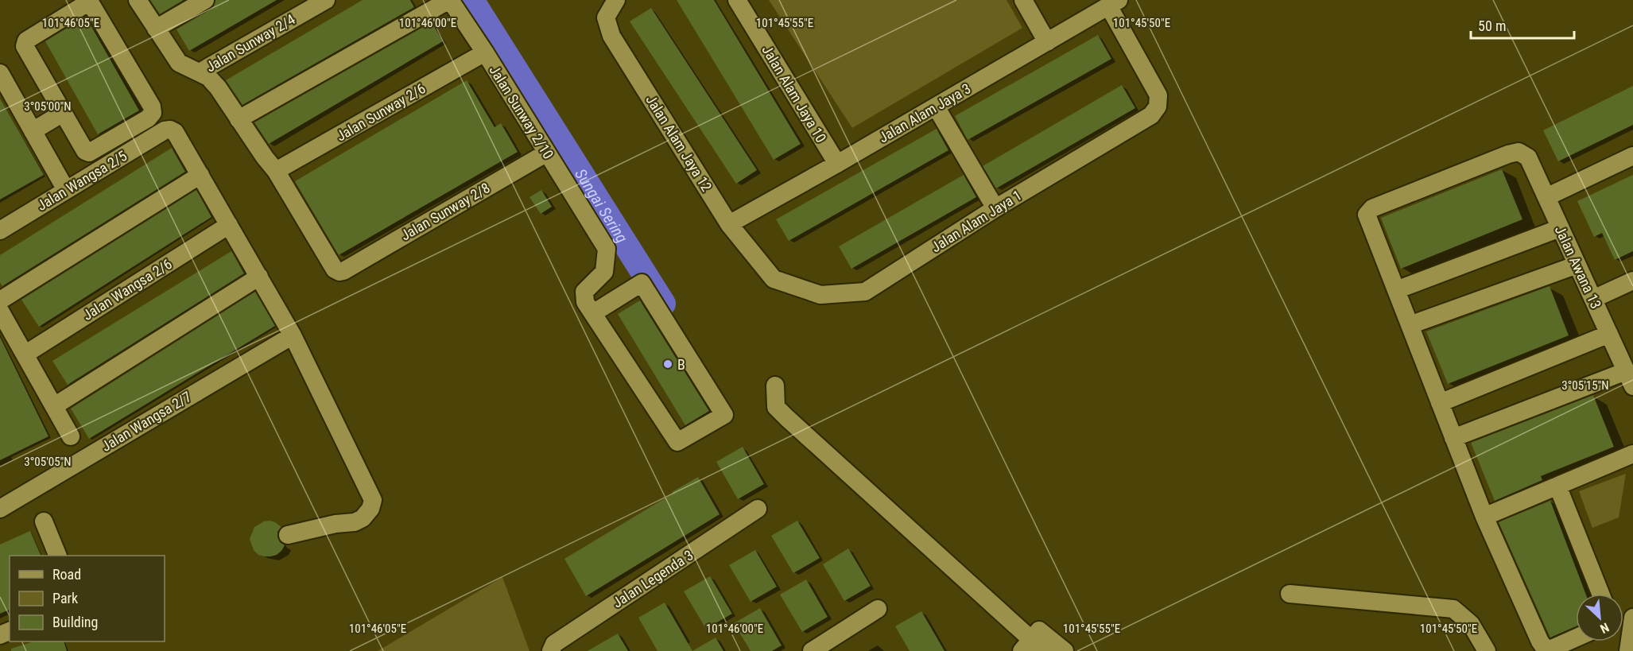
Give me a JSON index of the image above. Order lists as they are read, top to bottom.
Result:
{
  "streets": {
    "street": [
      "Jalan Sunway 2/4",
      "Jalan Alam Jaya 10",
      "Jalan Sunway 2/6",
      "Jalan Sunway 2/10",
      "Jalan Alam Jaya 3",
      "Jalan Alam Jaya 12",
      "Jalan Wangsa 2/5",
      "Jalan Sunway 2/8",
      "Jalan Alam Jaya 1",
      "Jalan Awana 13",
      "Jalan Wangsa 2/6",
      "Jalan Wangsa 2/7",
      "Jalan Legenda 3"
    ]
  },
  "crossings": [
    ["Jalan Alam Jaya 10", "Jalan Alam Jaya 3"],
    ["Jalan Sunway 2/6", "Jalan Sunway 2/10"],
    ["Jalan Sunway 2/6", "Jalan Sunway 2/8"],
    ["Jalan Sunway 2/10", "Jalan Sunway 2/8"],
    ["Jalan Alam Jaya 3", "Jalan Alam Jaya 12"],
    ["Jalan Alam Jaya 3", "Jalan Alam Jaya 1"],
    ["Jalan Alam Jaya 12", "Jalan Alam Jaya 1"]
  ],
  "water": ["Sungai Sering"],
  "places": ["B"],
  "legend": ["Road", "Park", "Building"],
  "scale_bar": "50 m",
  "north": "bottom right",
  "coordinates": [
    "101°46'05\"E",
    "101°46'00\"E",
    "101°45'55\"E",
    "101°45'50\"E",
    "3°05'00\"N",
    "3°05'15\"N",
    "3°05'05\"N"
  ]
}
